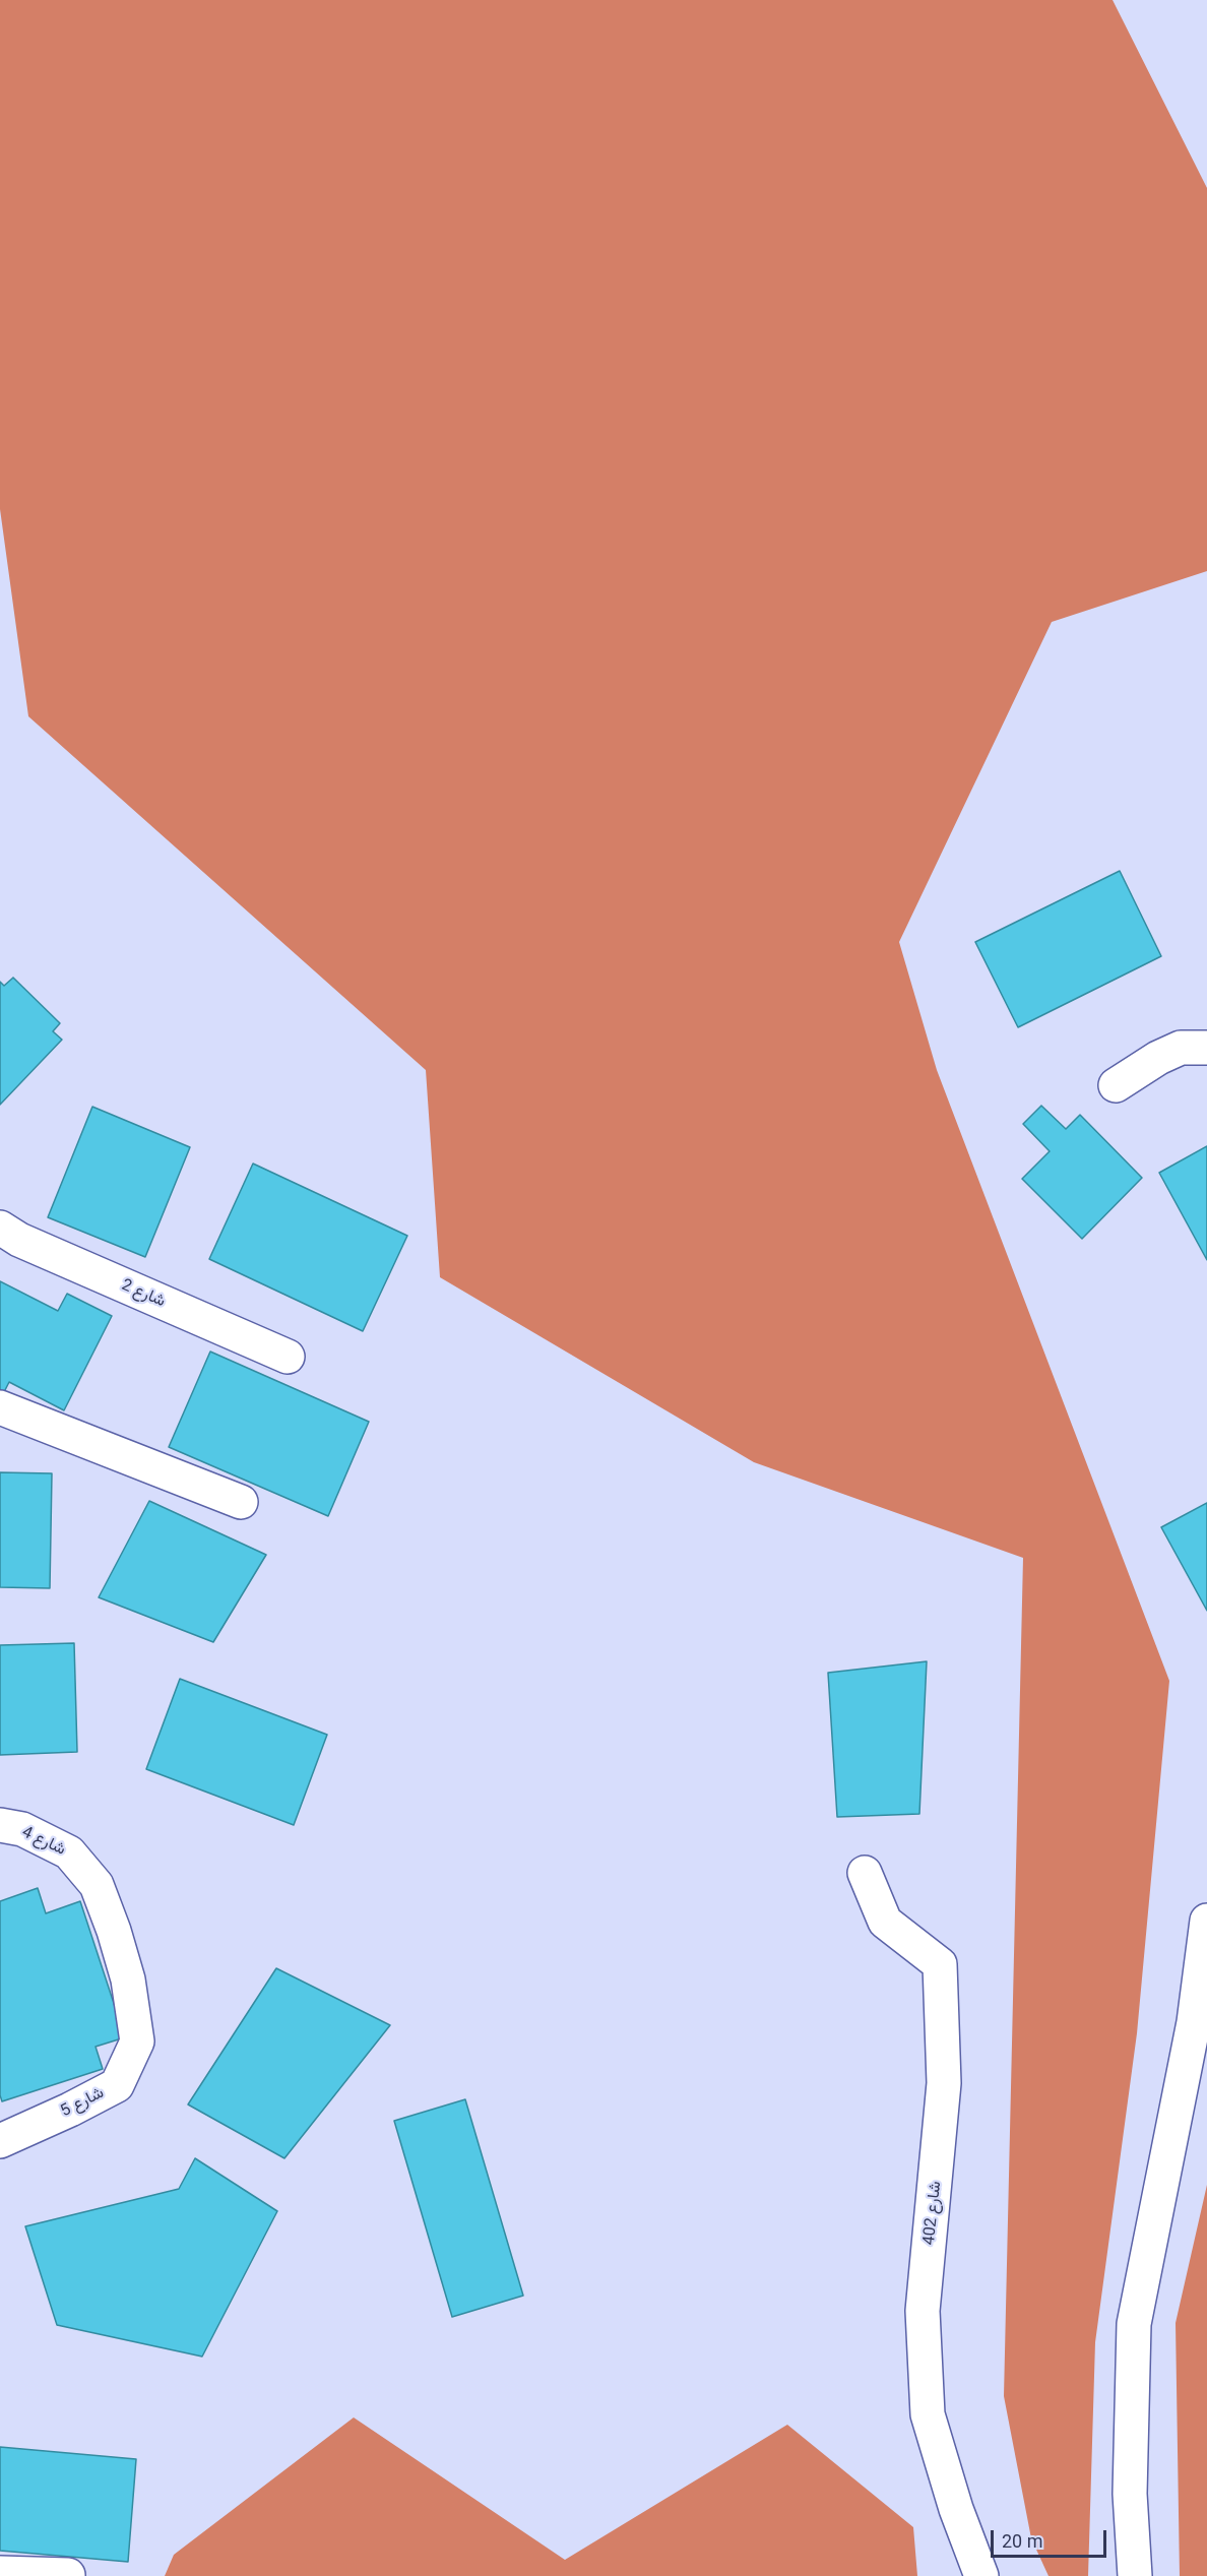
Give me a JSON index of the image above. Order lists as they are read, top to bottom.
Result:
{
  "streets": {
    "street": [
      "شارع 2",
      "شارع 4",
      "شارع 5",
      "شارع 402"
    ]
  },
  "crossings": [
    ["شارع 4", "شارع 5"]
  ],
  "scale_bar": "20 m"
}
